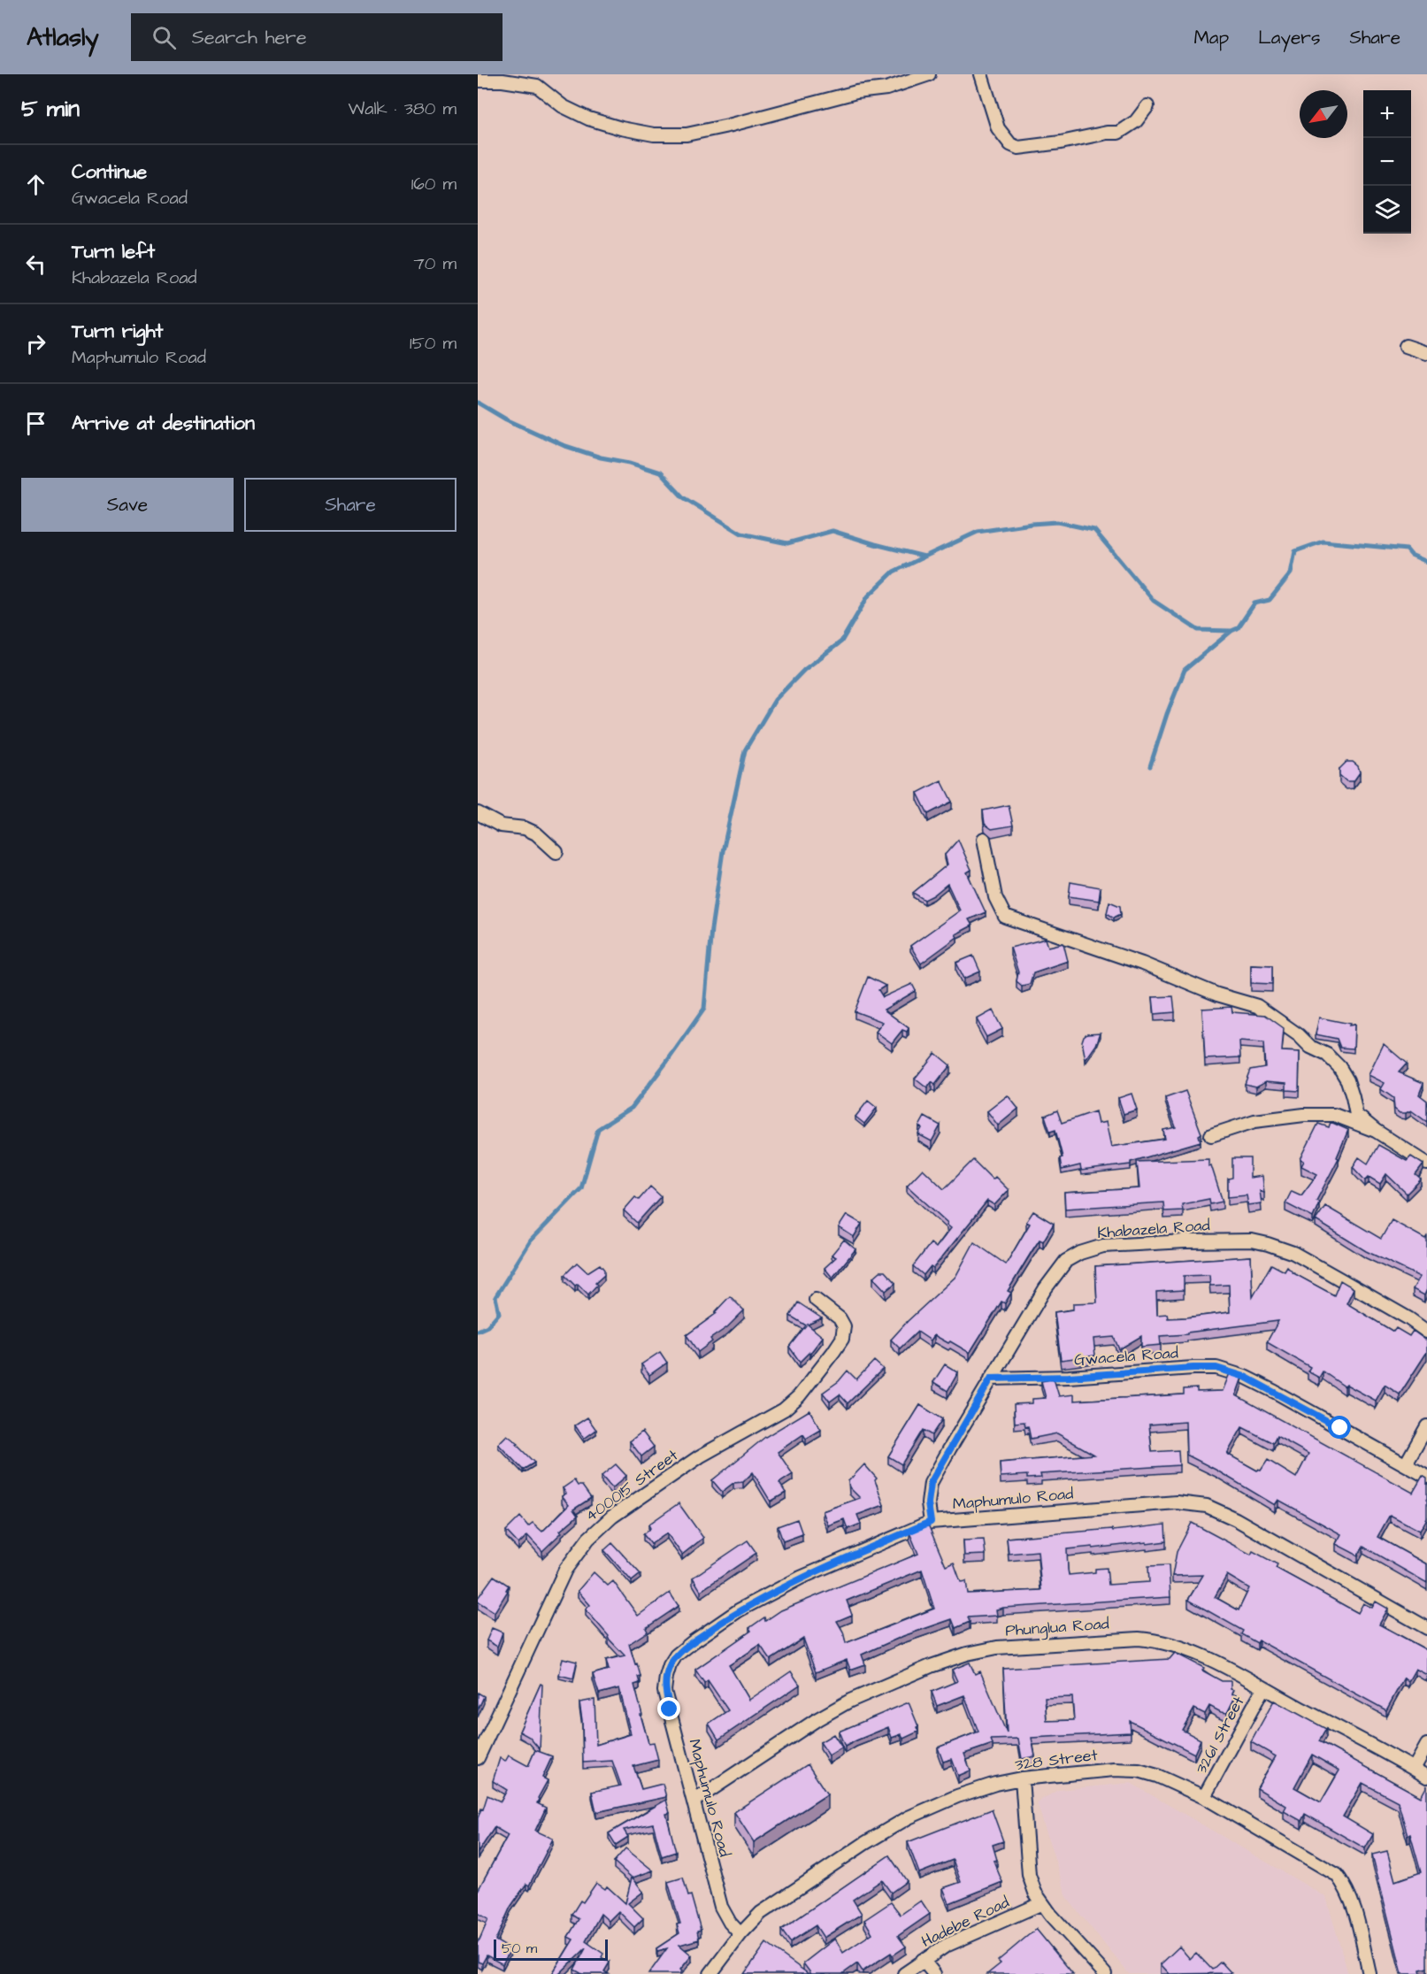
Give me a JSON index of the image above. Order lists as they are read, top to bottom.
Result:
{
  "streets": {
    "street": [
      "Khabazela Road",
      "Gwacela Road",
      "400015 Street",
      "Maphumulo Road",
      "Phunglua Road",
      "3261 Street",
      "328 Street",
      "Hadebe Road"
    ]
  },
  "crossings": [
    ["Khabazela Road", "Gwacela Road"],
    ["Khabazela Road", "Maphumulo Road"],
    ["Maphumulo Road", "Phunglua Road"],
    ["Maphumulo Road", "328 Street"],
    ["Phunglua Road", "3261 Street"],
    ["3261 Street", "328 Street"]
  ],
  "scale_bar": "50 m",
  "north": "bottom left",
  "page": {
    "header": "Atlasly",
    "search": "Search here",
    "nav": ["Map", "Layers", "Share"],
    "heading": ["5 min", "Walk · 380 m"],
    "map_buttons": ["+", "−"],
    "list": [
      ["Continue", "Gwacela Road", "160 m"],
      ["Turn left", "Khabazela Road", "70 m"],
      ["Turn right", "Maphumulo Road", "150 m"],
      "Arrive at destination"
    ],
    "buttons": ["Save", "Share"],
    "scale": "50 m"
  }
}
